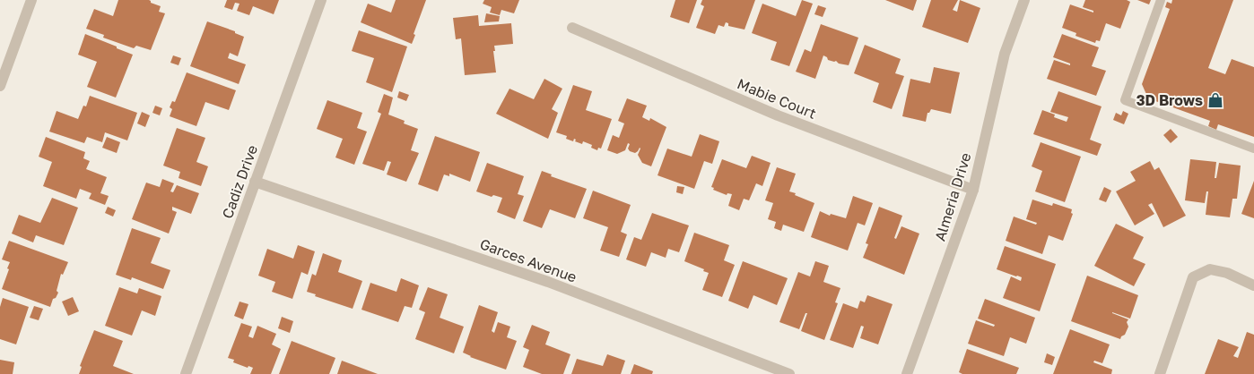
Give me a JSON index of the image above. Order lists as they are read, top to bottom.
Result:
{
  "streets": {
    "street": [
      "Mabie Court",
      "Cadiz Drive",
      "Almeria Drive",
      "Garces Avenue"
    ]
  },
  "crossings": [
    ["Mabie Court", "Almeria Drive"],
    ["Cadiz Drive", "Garces Avenue"]
  ],
  "places": {
    "shop": ["3D Brows"]
  }
}
